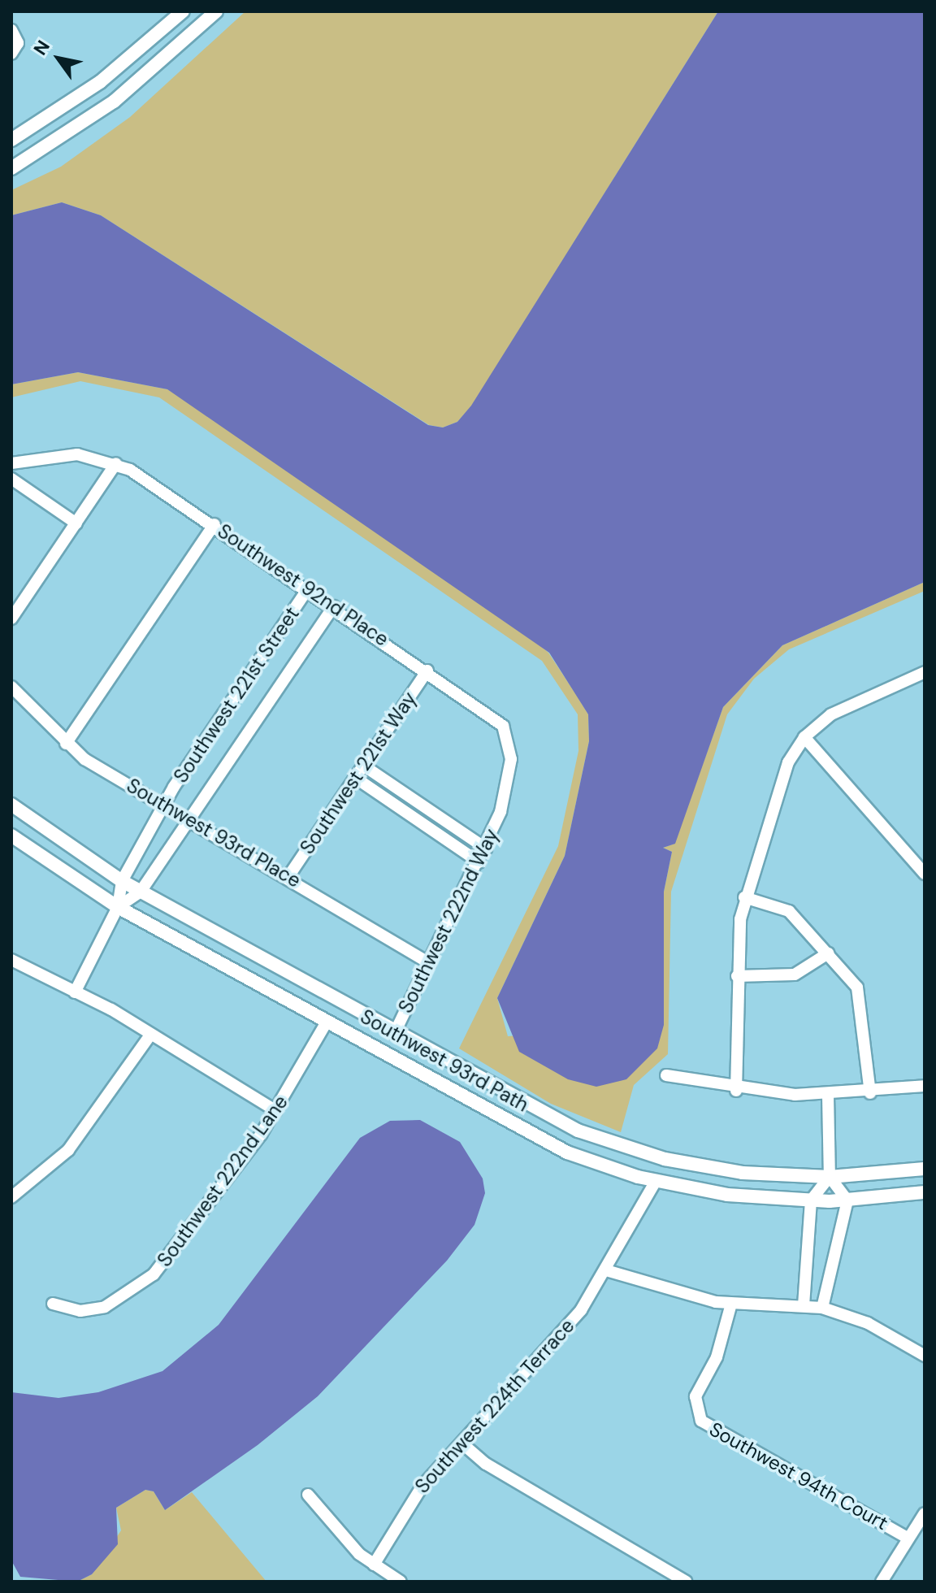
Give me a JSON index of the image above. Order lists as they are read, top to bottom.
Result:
{
  "streets": {
    "street": [
      "Southwest 92nd Place",
      "Southwest 221st Street",
      "Southwest 221st Way",
      "Southwest 93rd Place",
      "Southwest 222nd Way",
      "Southwest 93rd Path",
      "Southwest 222nd Lane",
      "Southwest 224th Terrace",
      "Southwest 94th Court"
    ]
  },
  "crossings": [
    ["Southwest 92nd Place", "Southwest 221st Street"],
    ["Southwest 92nd Place", "Southwest 221st Way"],
    ["Southwest 92nd Place", "Southwest 222nd Way"],
    ["Southwest 221st Street", "Southwest 93rd Place"],
    ["Southwest 221st Street", "Southwest 93rd Path"],
    ["Southwest 221st Way", "Southwest 93rd Place"],
    ["Southwest 93rd Place", "Southwest 222nd Way"],
    ["Southwest 222nd Way", "Southwest 93rd Path"],
    ["Southwest 93rd Path", "Southwest 222nd Lane"],
    ["Southwest 93rd Path", "Southwest 224th Terrace"]
  ],
  "north": "top left"
}
